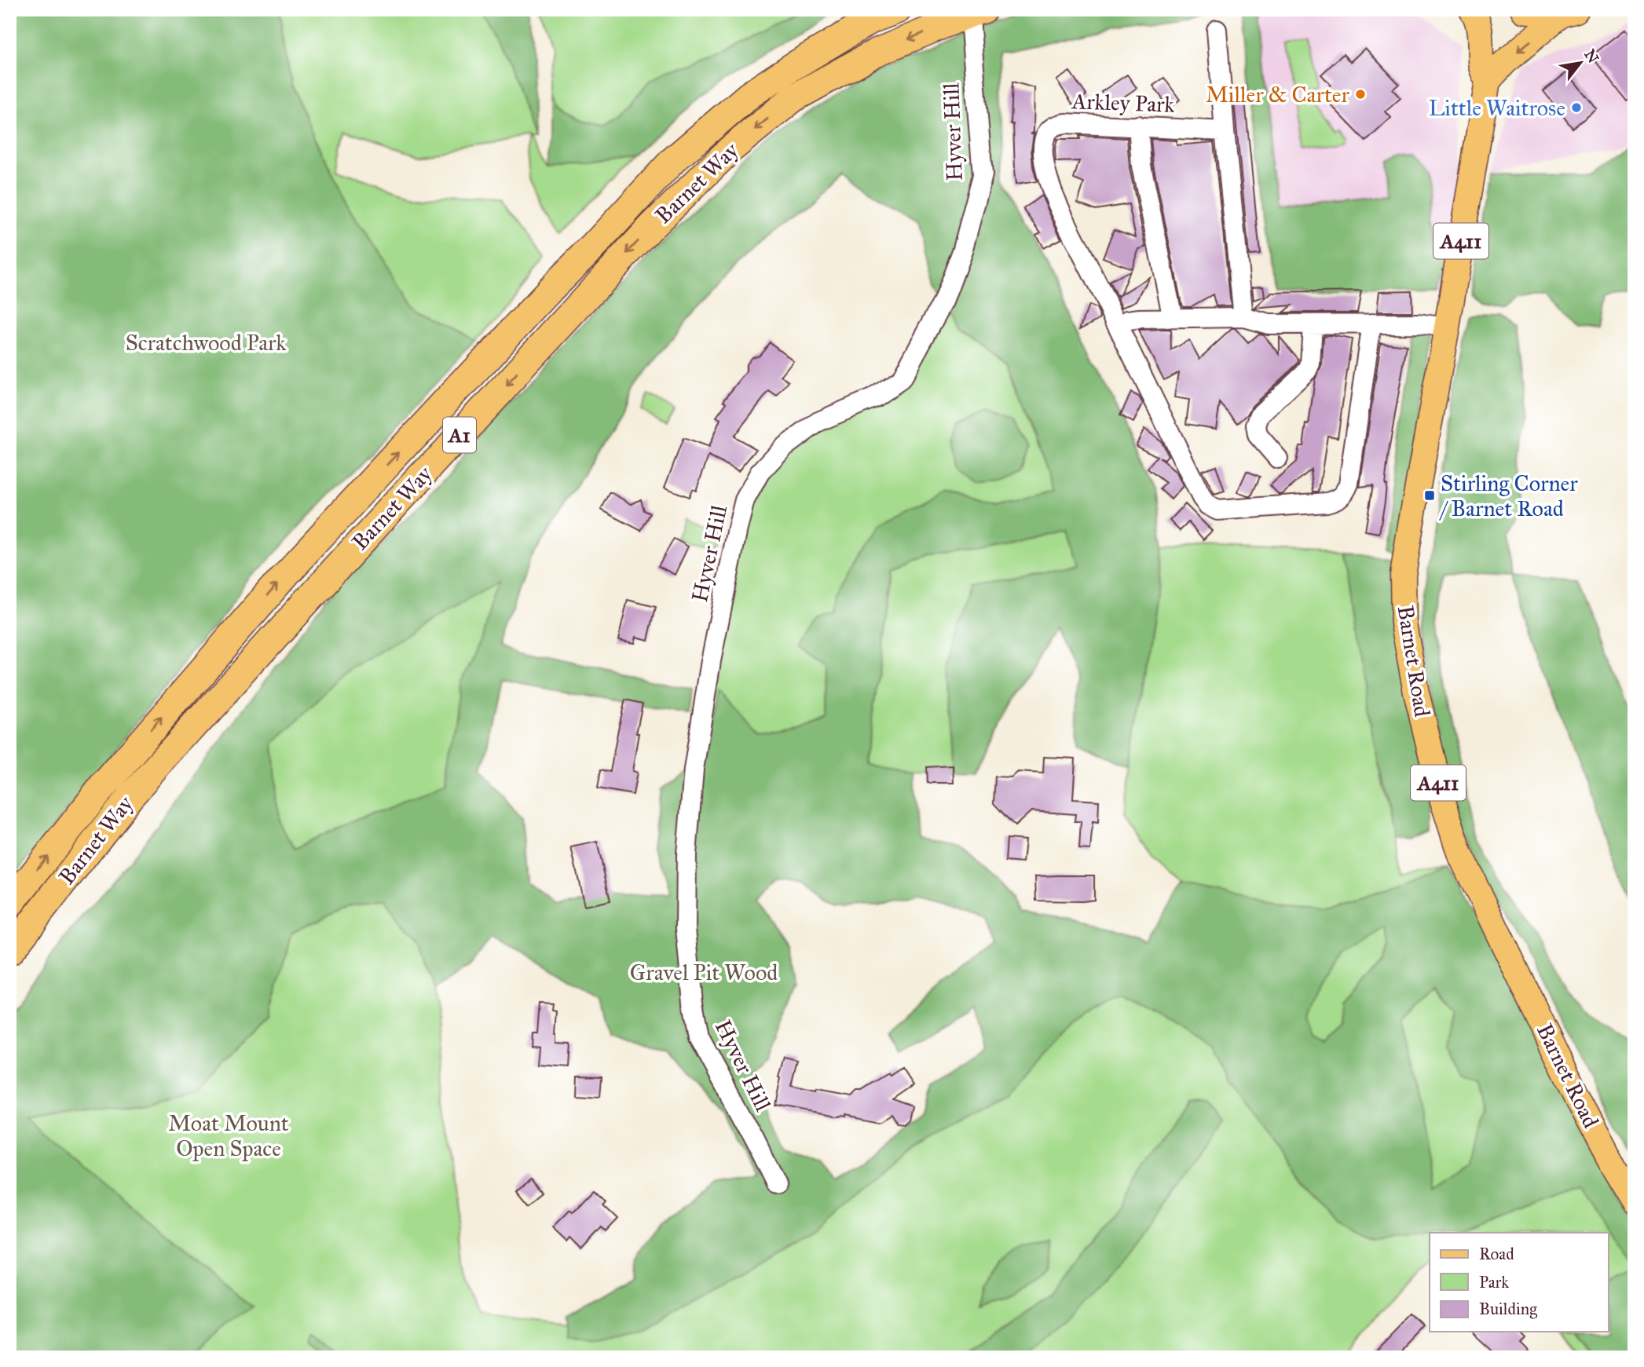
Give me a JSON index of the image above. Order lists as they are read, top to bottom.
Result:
{
  "streets": {
    "highway": ["Barnet Way", "A1"],
    "main road": ["A411", "Barnet Road"],
    "street": ["Arkley Park", "Hyver Hill"]
  },
  "crossings": [
    ["Hyver Hill", "Barnet Way"]
  ],
  "parks": ["Scratchwood Park", "Gravel Pit Wood", "Moat Mount Open Space"],
  "places": {
    "other": ["Miller & Carter", "Little Waitrose"],
    "transit": ["Stirling Corner / Barnet Road"]
  },
  "legend": ["Road", "Park", "Building"],
  "north": "top right"
}
